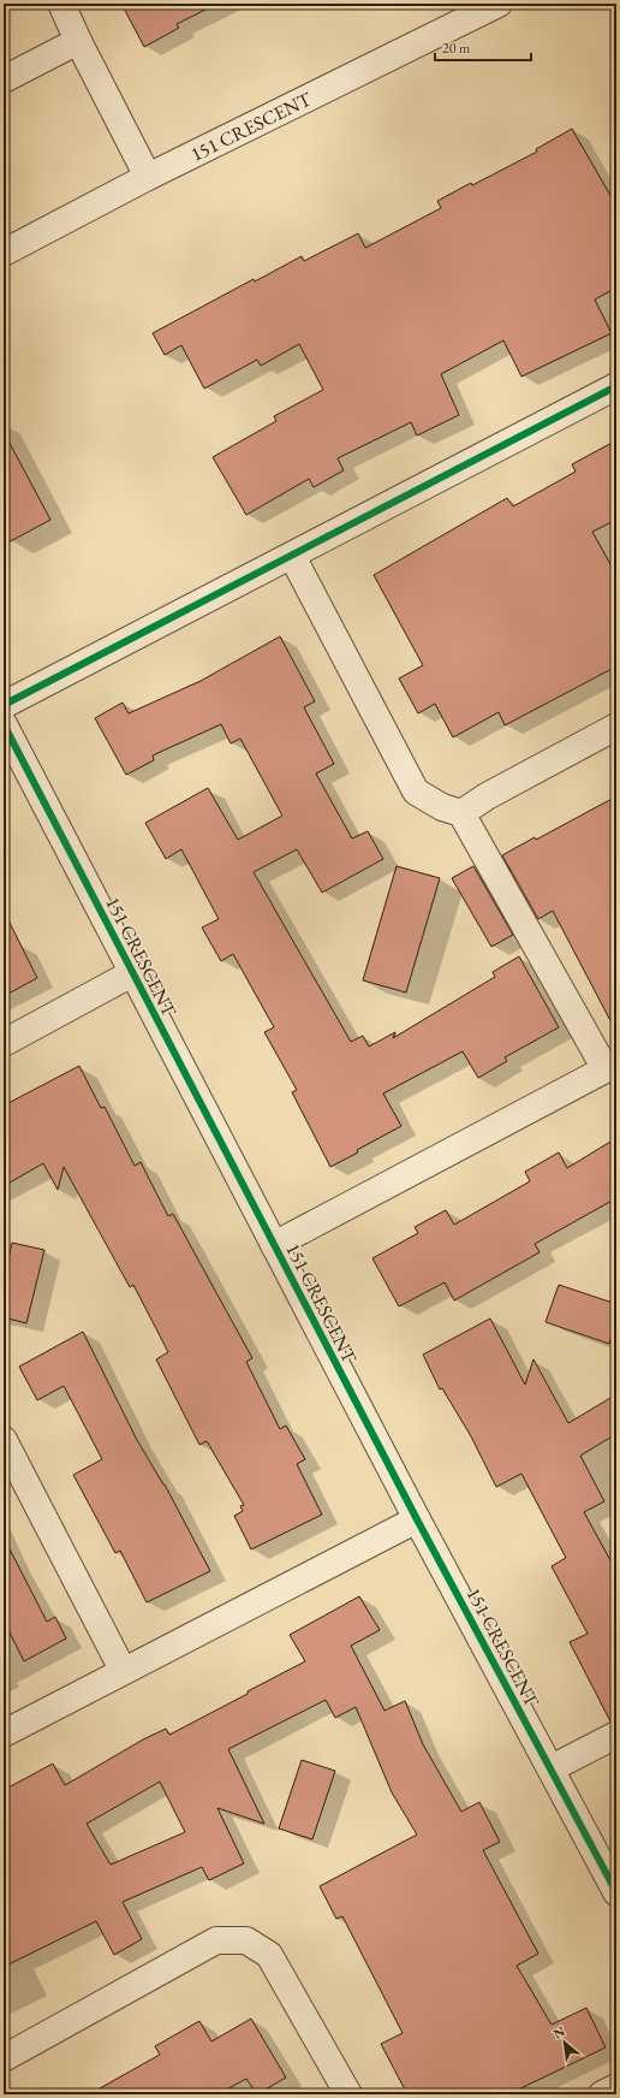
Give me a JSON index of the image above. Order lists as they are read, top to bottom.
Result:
{
  "streets": {
    "street": ["151 CRESCENT"]
  },
  "scale_bar": "20 m",
  "north": "top left"
}
